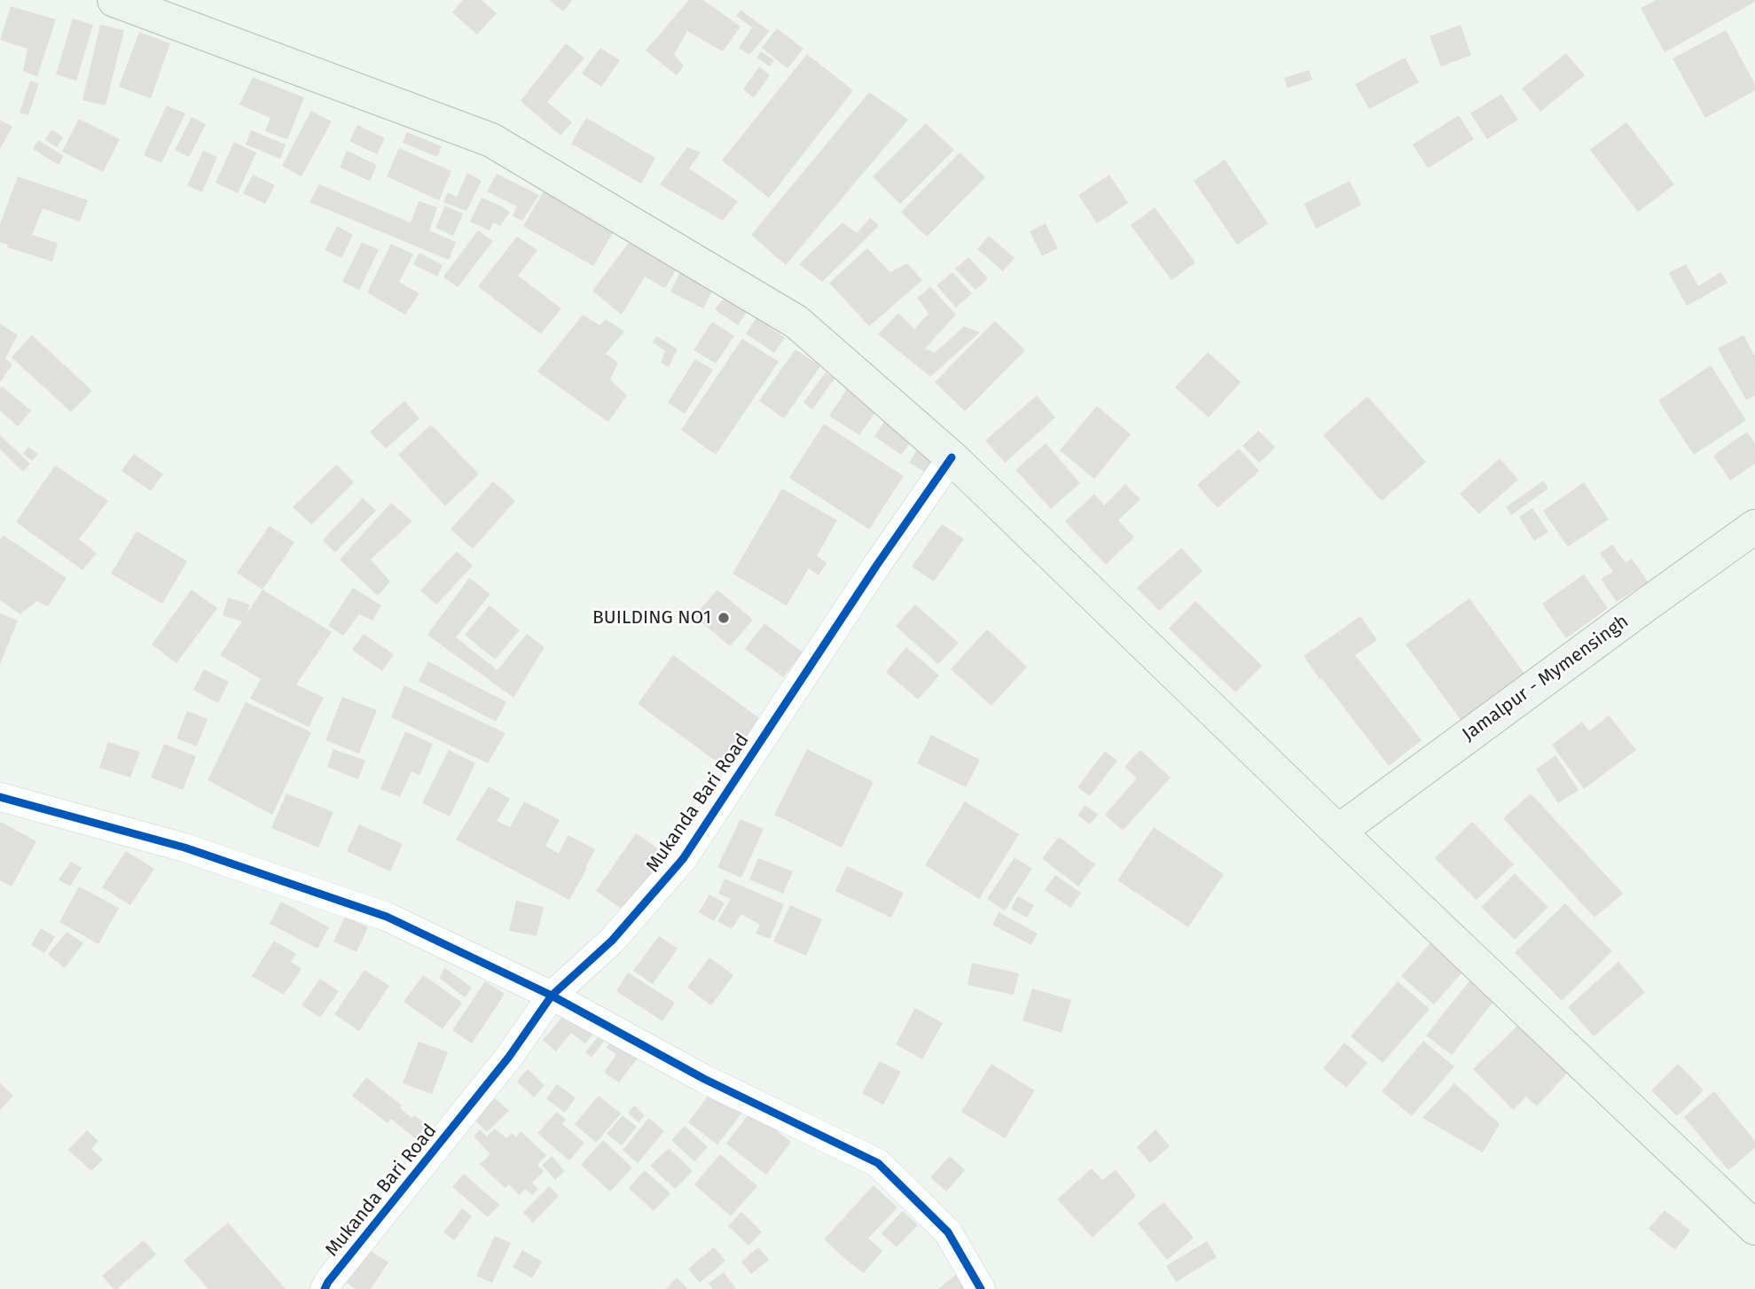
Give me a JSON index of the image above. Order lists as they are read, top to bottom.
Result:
{
  "streets": {
    "main road": ["Jamalpur - Mymensingh"],
    "street": ["Mukanda Bari Road"]
  },
  "places": ["BUILDING NO1"]
}
